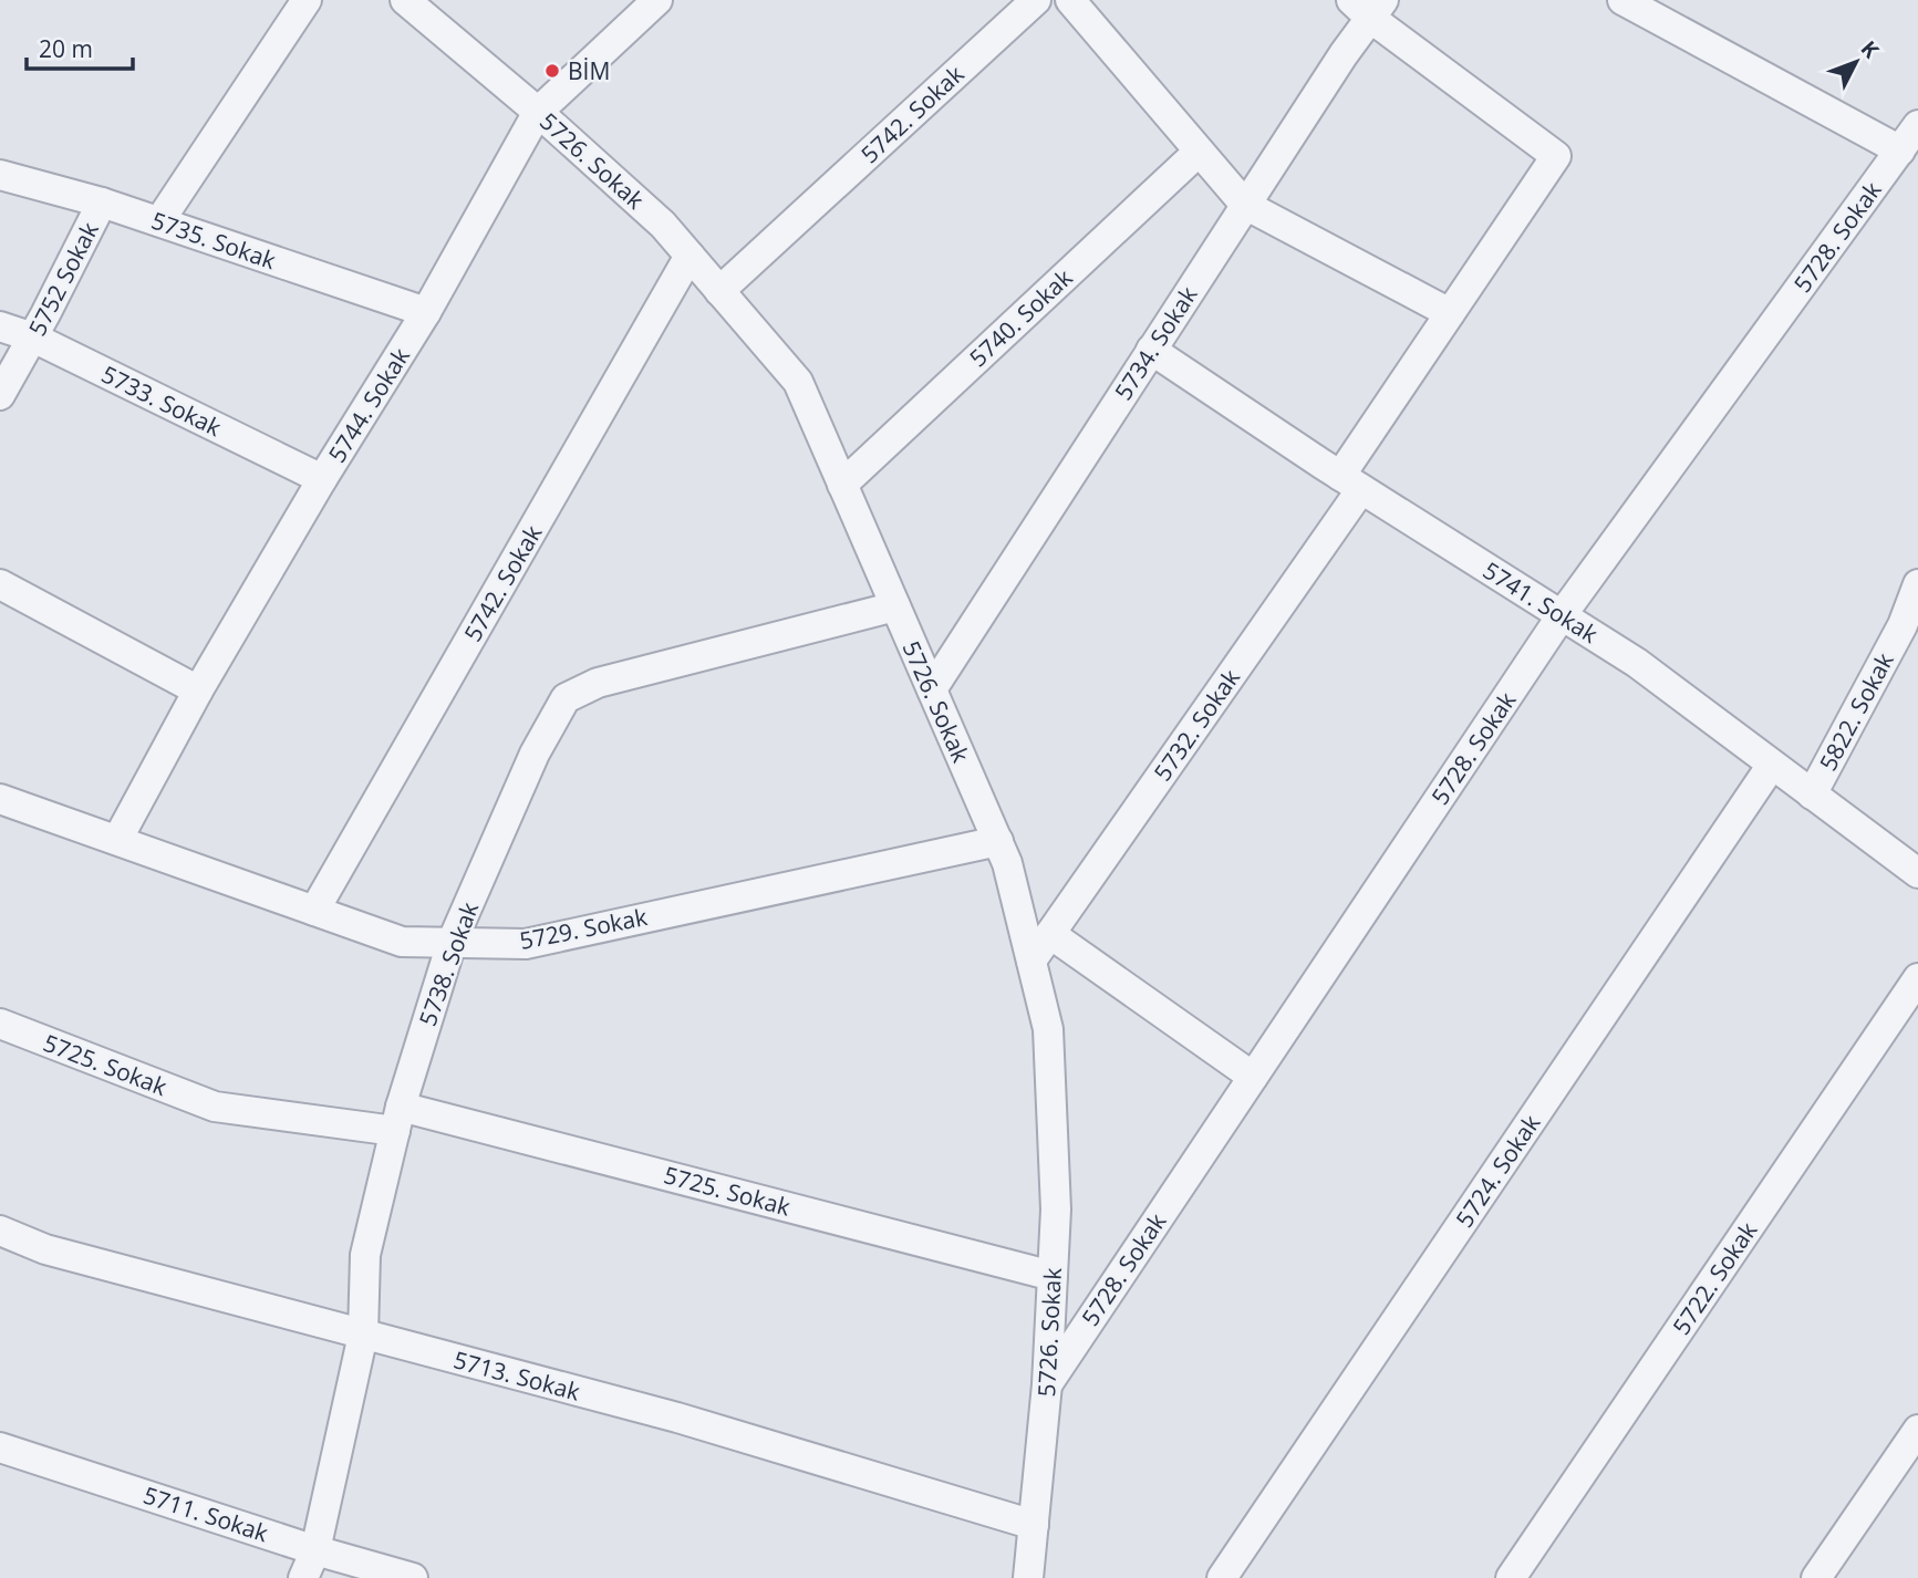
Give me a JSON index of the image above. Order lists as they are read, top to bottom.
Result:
{
  "streets": {
    "street": [
      "5742. Sokak",
      "5726. Sokak",
      "5728. Sokak",
      "5735. Sokak",
      "5752 Sokak",
      "5740. Sokak",
      "5734. Sokak",
      "5733. Sokak",
      "5744. Sokak",
      "5741. Sokak",
      "5822. Sokak",
      "5732. Sokak",
      "5729. Sokak",
      "5738. Sokak",
      "5725. Sokak",
      "5724. Sokak",
      "5722. Sokak",
      "5713. Sokak",
      "5711. Sokak"
    ]
  },
  "crossings": [
    ["5742. Sokak", "5726. Sokak"],
    ["5742. Sokak", "5729. Sokak"],
    ["5726. Sokak", "5728. Sokak"],
    ["5726. Sokak", "5740. Sokak"],
    ["5726. Sokak", "5734. Sokak"],
    ["5726. Sokak", "5744. Sokak"],
    ["5726. Sokak", "5732. Sokak"],
    ["5726. Sokak", "5729. Sokak"],
    ["5726. Sokak", "5738. Sokak"],
    ["5726. Sokak", "5725. Sokak"],
    ["5726. Sokak", "5713. Sokak"],
    ["5728. Sokak", "5741. Sokak"],
    ["5735. Sokak", "5752 Sokak"],
    ["5735. Sokak", "5744. Sokak"],
    ["5752 Sokak", "5733. Sokak"],
    ["5734. Sokak", "5741. Sokak"],
    ["5734. Sokak", "5732. Sokak"],
    ["5733. Sokak", "5744. Sokak"],
    ["5744. Sokak", "5729. Sokak"],
    ["5741. Sokak", "5822. Sokak"],
    ["5741. Sokak", "5732. Sokak"],
    ["5741. Sokak", "5724. Sokak"],
    ["5729. Sokak", "5738. Sokak"],
    ["5738. Sokak", "5725. Sokak"],
    ["5738. Sokak", "5713. Sokak"],
    ["5738. Sokak", "5711. Sokak"]
  ],
  "places": ["BİM"],
  "scale_bar": "20 m",
  "north": "top right"
}
